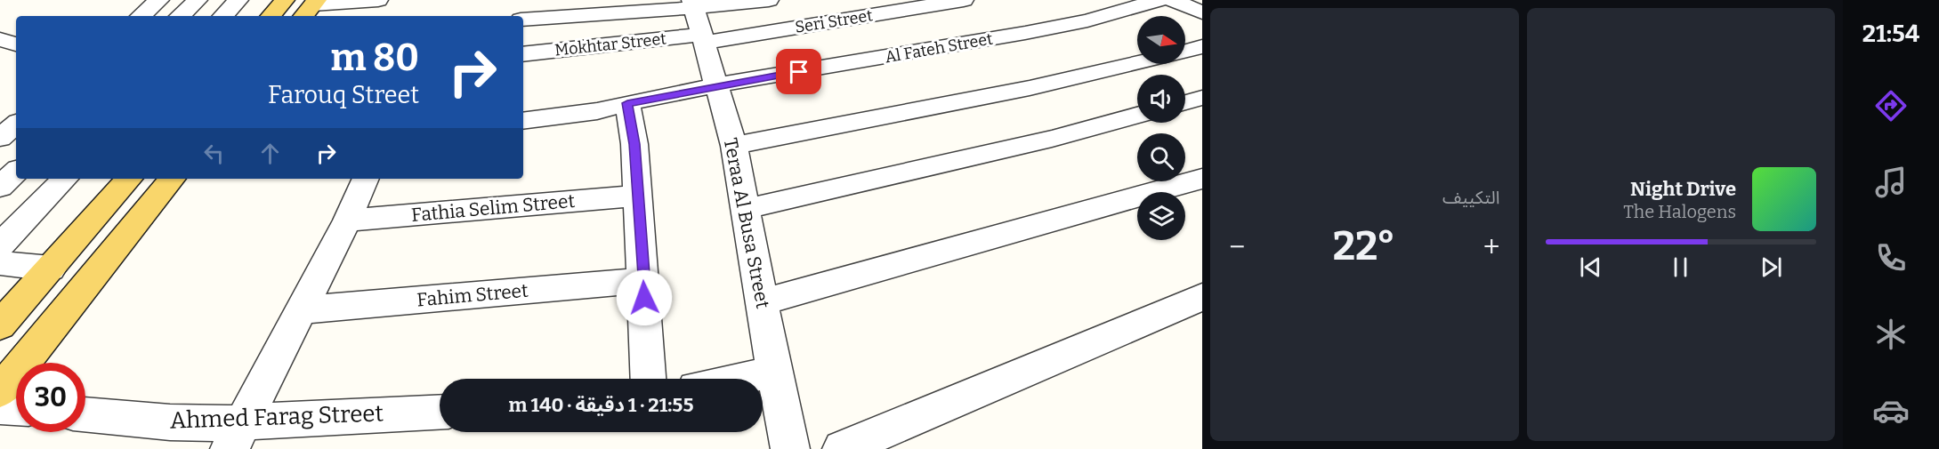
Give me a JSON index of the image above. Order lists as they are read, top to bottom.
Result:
{
  "streets": {
    "street": [
      "Seri Street",
      "Mokhtar Street",
      "Al Fateh Street",
      "Fathia Selim Street",
      "Teraa Al Busa Street",
      "Fahim Street",
      "Ahmed Farag Street"
    ]
  },
  "crossings": [
    ["Seri Street", "Mokhtar Street"],
    ["Seri Street", "Teraa Al Busa Street"],
    ["Mokhtar Street", "Teraa Al Busa Street"],
    ["Al Fateh Street", "Teraa Al Busa Street"]
  ],
  "north": "right",
  "page": {
    "tabs": "21:54",
    "tile": "التكييف",
    "turn": ["80 m", "Farouq Street"],
    "song": ["Night Drive", "The Halogens"],
    "heat": ["−", "22°", "+"],
    "limit": "30",
    "trip": "21:55 · 1 دقيقة · 140 m"
  }
}
